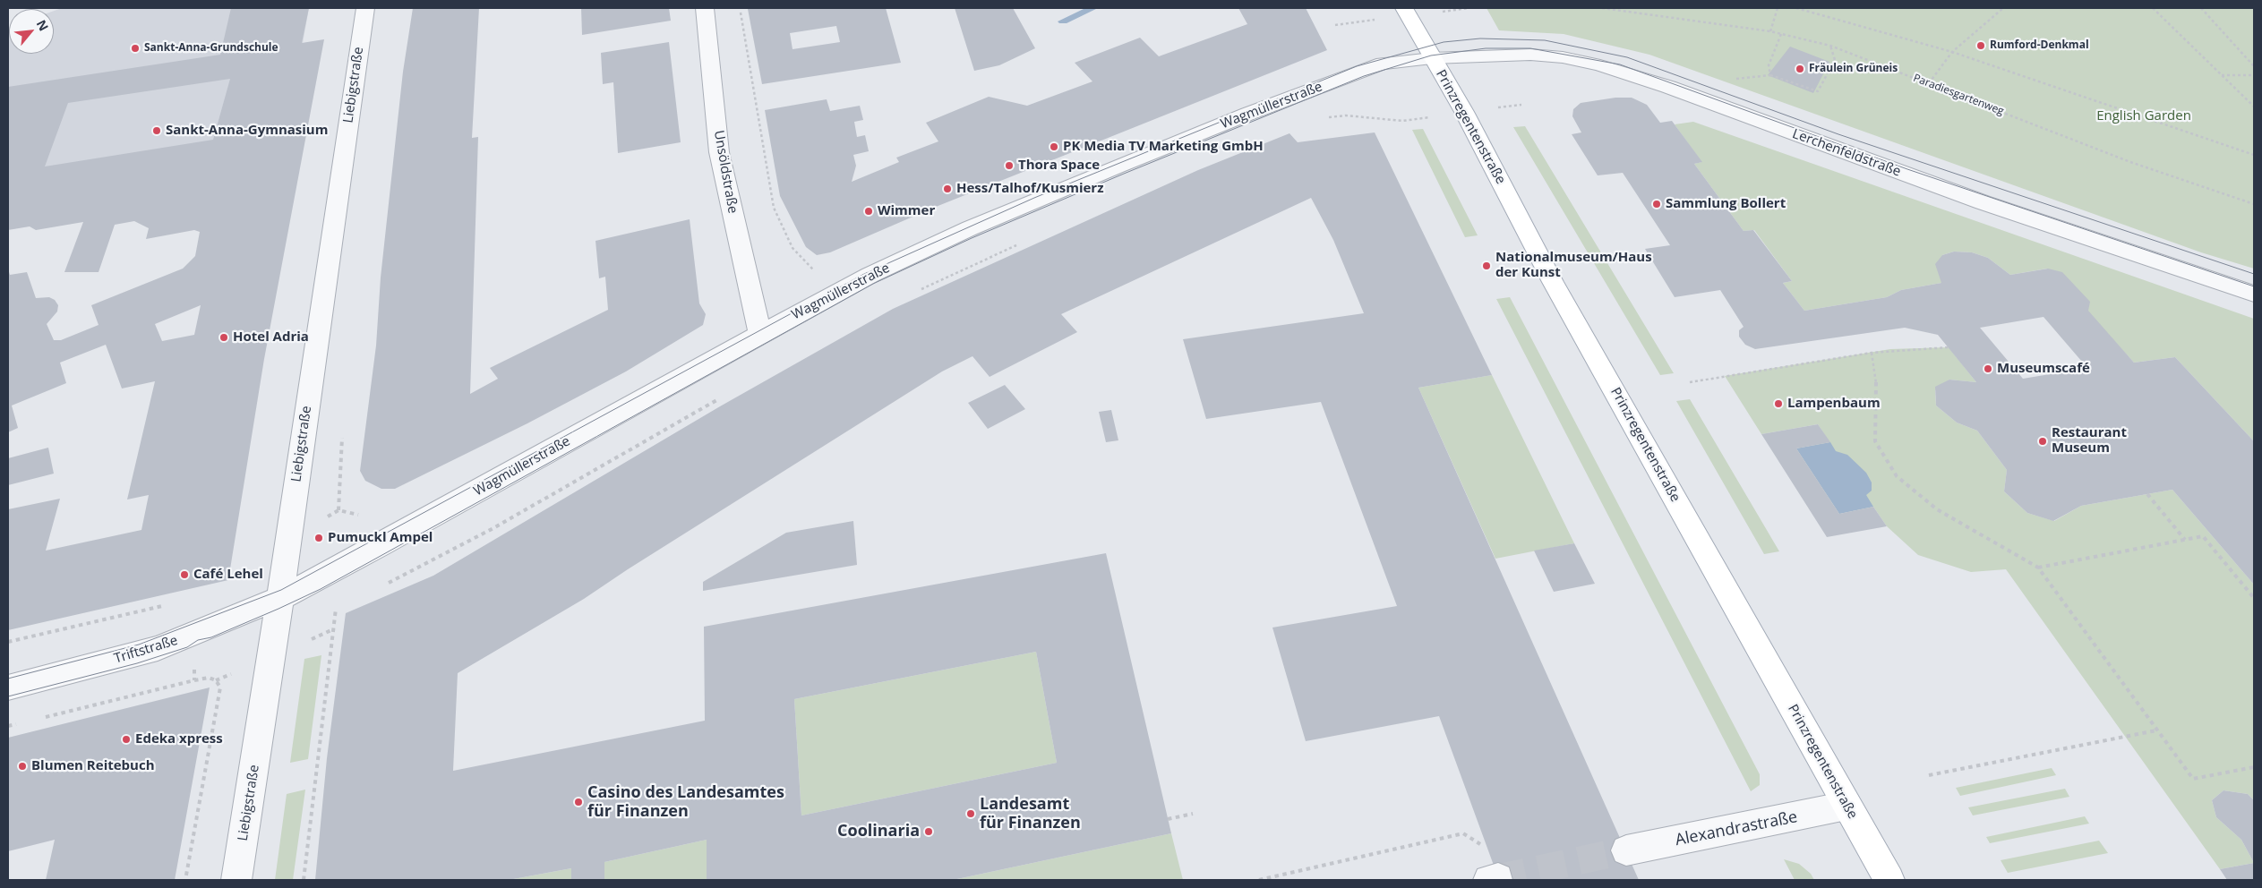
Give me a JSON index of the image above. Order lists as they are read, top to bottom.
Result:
{
  "streets": {
    "main road": ["Prinzregentenstraße"],
    "street": [
      "Liebigstraße",
      "Wagmüllerstraße",
      "Lerchenfeldstraße",
      "Unsöldstraße",
      "Triftstraße",
      "Alexandrastraße"
    ],
    "path": ["Paradiesgartenweg"]
  },
  "crossings": [
    ["Liebigstraße", "Wagmüllerstraße"],
    ["Liebigstraße", "Triftstraße"],
    ["Wagmüllerstraße", "Prinzregentenstraße"],
    ["Wagmüllerstraße", "Lerchenfeldstraße"],
    ["Wagmüllerstraße", "Unsöldstraße"],
    ["Wagmüllerstraße", "Triftstraße"],
    ["Prinzregentenstraße", "Lerchenfeldstraße"],
    ["Prinzregentenstraße", "Alexandrastraße"]
  ],
  "parks": ["English Garden"],
  "places": [
    "Rumford-Denkmal",
    "Sankt-Anna-Grundschule",
    "Fräulein Grüneis",
    "Sankt-Anna-Gymnasium",
    "PK Media TV Marketing GmbH",
    "Thora Space",
    "Hess/Talhof/Kusmierz",
    "Sammlung Bollert",
    "Wimmer",
    "Nationalmuseum/Haus der Kunst",
    "Hotel Adria",
    "Museumscafé",
    "Lampenbaum",
    "Restaurant Museum",
    "Pumuckl Ampel",
    "Café Lehel",
    "Edeka xpress",
    "Blumen Reitebuch",
    "Casino des Landesamtes für Finanzen",
    "Landesamt für Finanzen",
    "Coolinaria"
  ],
  "north": "top right"
}
